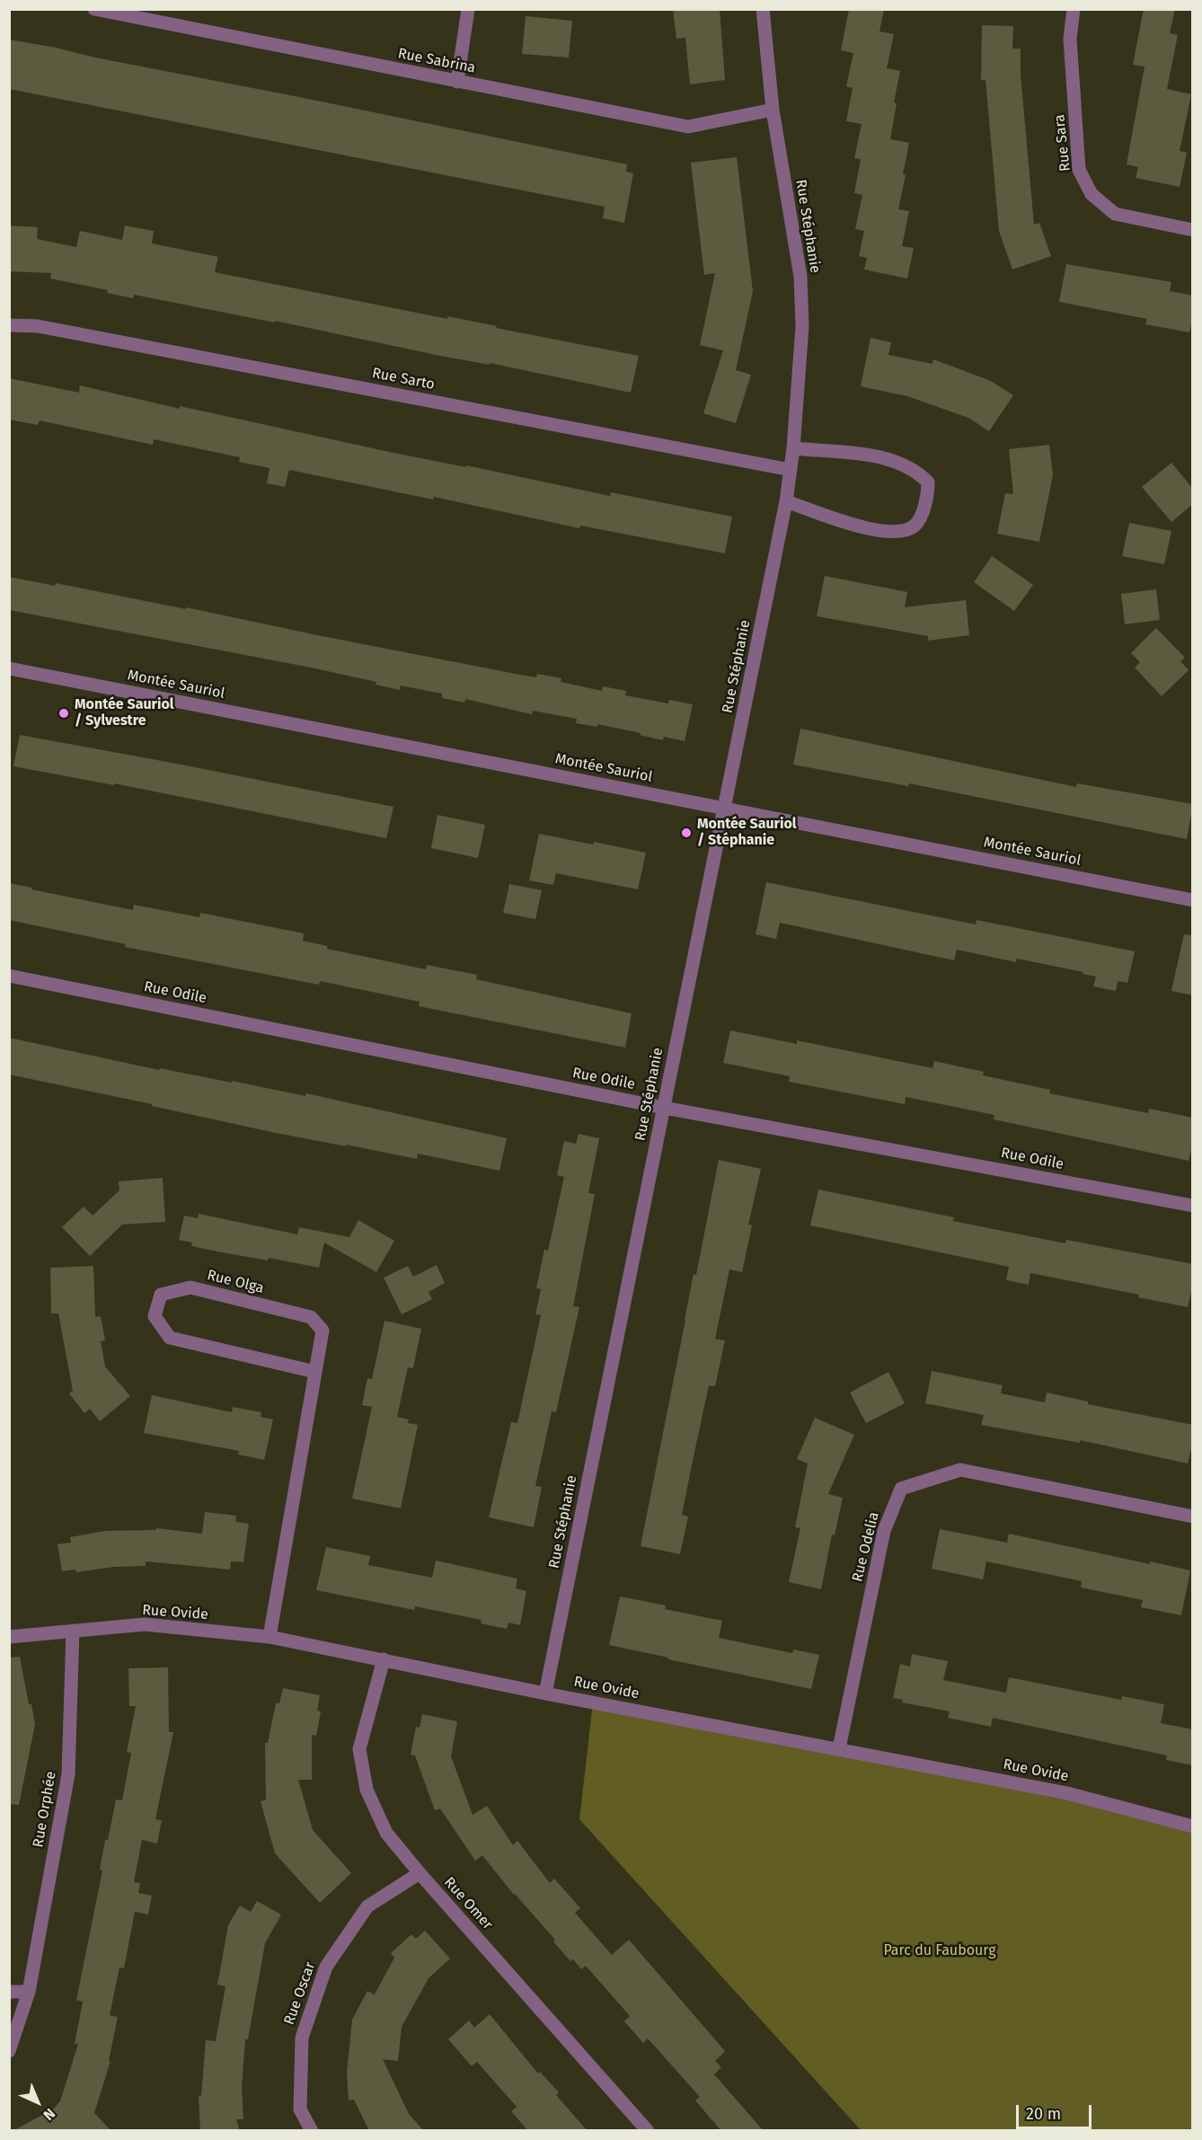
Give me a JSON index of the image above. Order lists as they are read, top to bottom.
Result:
{
  "streets": {
    "street": [
      "Rue Sabrina",
      "Rue Sara",
      "Rue Stéphanie",
      "Rue Sarto",
      "Montée Sauriol",
      "Rue Odile",
      "Rue Olga",
      "Rue Odelia",
      "Rue Ovide",
      "Rue Orphée",
      "Rue Omer",
      "Rue Oscar"
    ]
  },
  "crossings": [
    ["Rue Sabrina", "Rue Stéphanie"],
    ["Rue Stéphanie", "Rue Sarto"],
    ["Rue Stéphanie", "Montée Sauriol"],
    ["Rue Stéphanie", "Rue Odile"],
    ["Rue Stéphanie", "Rue Ovide"],
    ["Rue Olga", "Rue Ovide"],
    ["Rue Odelia", "Rue Ovide"],
    ["Rue Ovide", "Rue Orphée"],
    ["Rue Ovide", "Rue Omer"],
    ["Rue Omer", "Rue Oscar"]
  ],
  "parks": ["Parc du Faubourg"],
  "places": ["Montée Sauriol / Sylvestre", "Montée Sauriol / Stéphanie"],
  "scale_bar": "20 m",
  "north": "bottom right"
}
